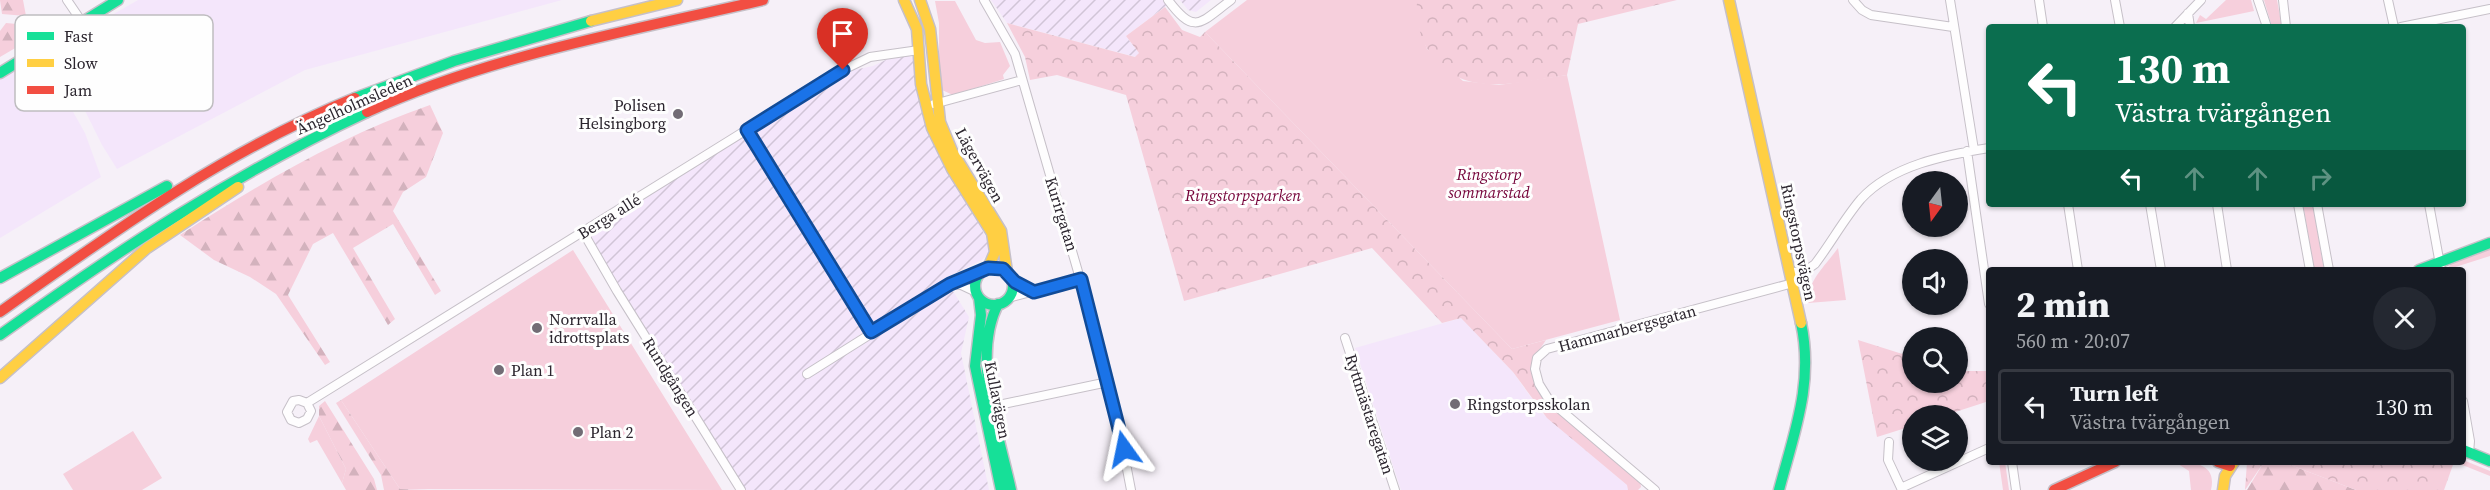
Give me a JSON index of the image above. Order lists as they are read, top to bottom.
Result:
{
  "streets": {
    "main road": [
      "Ängelholmsleden",
      "Lägervägen",
      "Ringstorpsvägen",
      "Kullavägen"
    ],
    "street": [
      "Kurirgatan",
      "Berga allé",
      "Hammarbergsgatan",
      "Rundgången",
      "Ryttmästaregatan"
    ]
  },
  "crossings": [
    ["Lägervägen", "Berga allé"],
    ["Berga allé", "Rundgången"],
    ["Ringstorpsvägen", "Hammarbergsgatan"]
  ],
  "parks": ["Ringstorp sommarstad", "Ringstorpsparken"],
  "places": [
    "Polisen Helsingborg",
    "Norrvalla idrottsplats",
    "Plan 1",
    "Ringstorpsskolan",
    "Plan 2"
  ],
  "legend": ["Fast", "Slow", "Jam"],
  "north": "bottom",
  "page": {
    "turn": ["130 m", "Västra tvärgången"],
    "heading": ["2 min", "560 m · 20:07"],
    "list": [
      {
        "name": "Turn left",
        "note": "Västra tvärgången",
        "value": "130 m"
      }
    ]
  }
}
